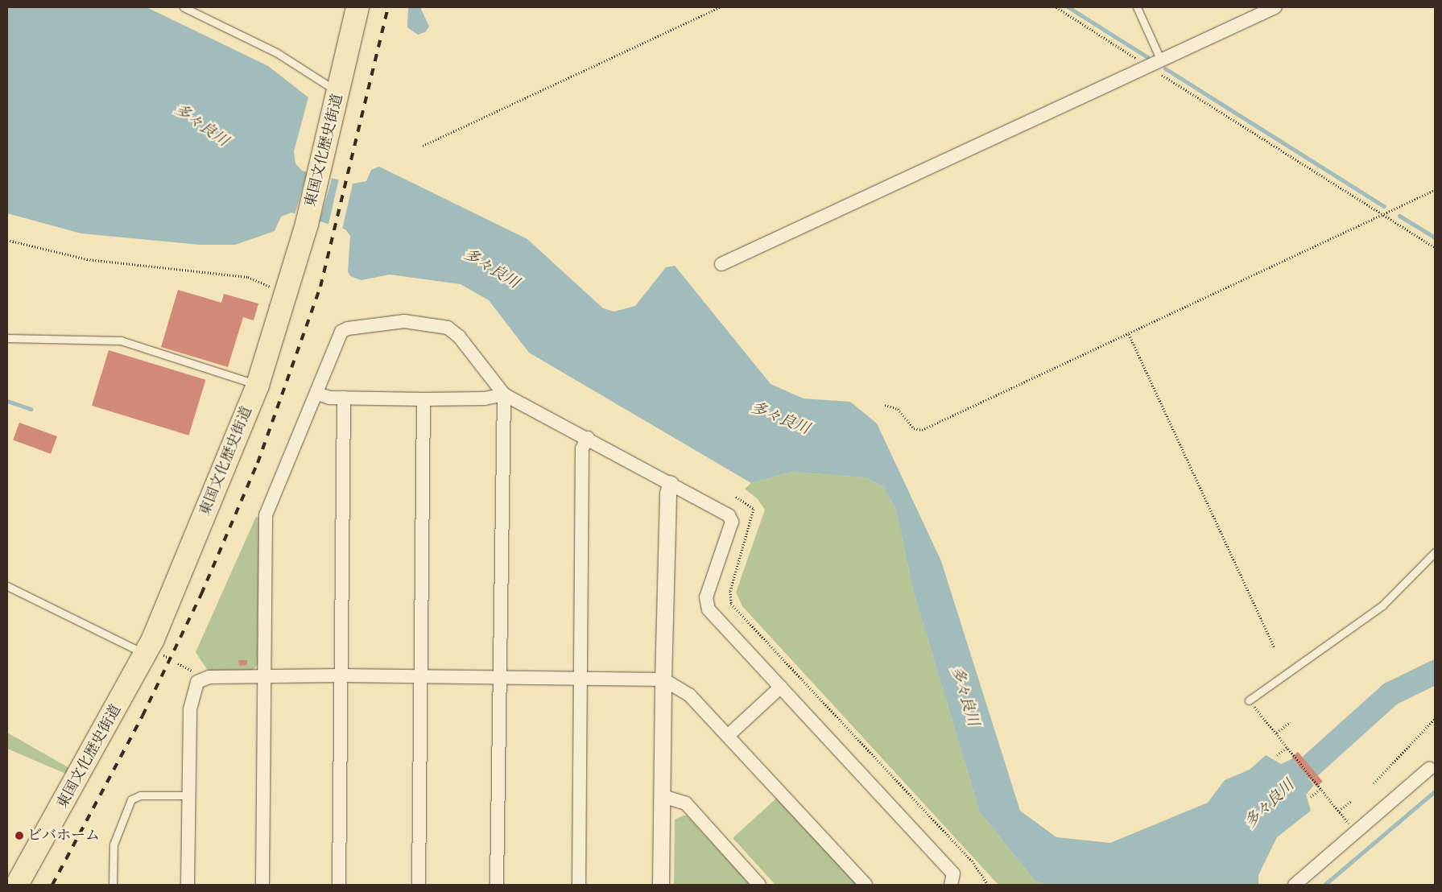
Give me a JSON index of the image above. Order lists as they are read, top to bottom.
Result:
{
  "streets": {
    "highway": ["東国文化歴史街道"]
  },
  "water": ["多々良川"],
  "places": ["ビバホーム"]
}
